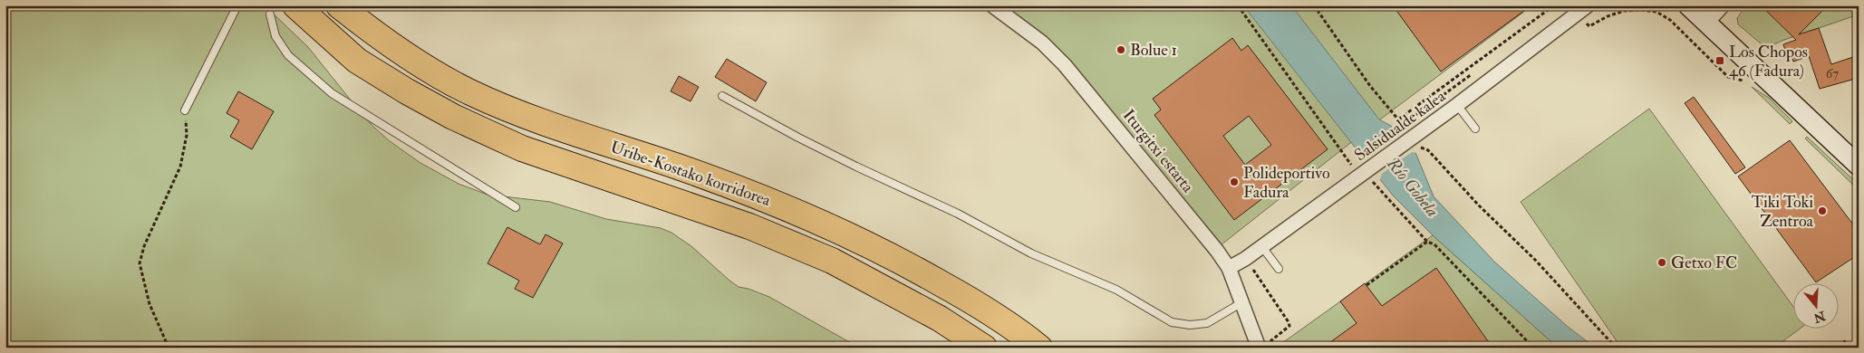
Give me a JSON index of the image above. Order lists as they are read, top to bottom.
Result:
{
  "streets": {
    "highway": ["Uribe-Kostako korridorea"],
    "street": ["Salsidualde kalea", "Iturgitxi estarta"]
  },
  "crossings": [
    ["Salsidualde kalea", "Iturgitxi estarta"]
  ],
  "water": ["Río Gobela"],
  "places": {
    "other": [
      "Bolue 1",
      "Polideportivo Fadura",
      "Tiki Toki Zentroa",
      "Getxo FC"
    ],
    "transit": ["Los Chopos 46 (Fadura)"]
  },
  "house_numbers": ["67"],
  "north": "bottom"
}
